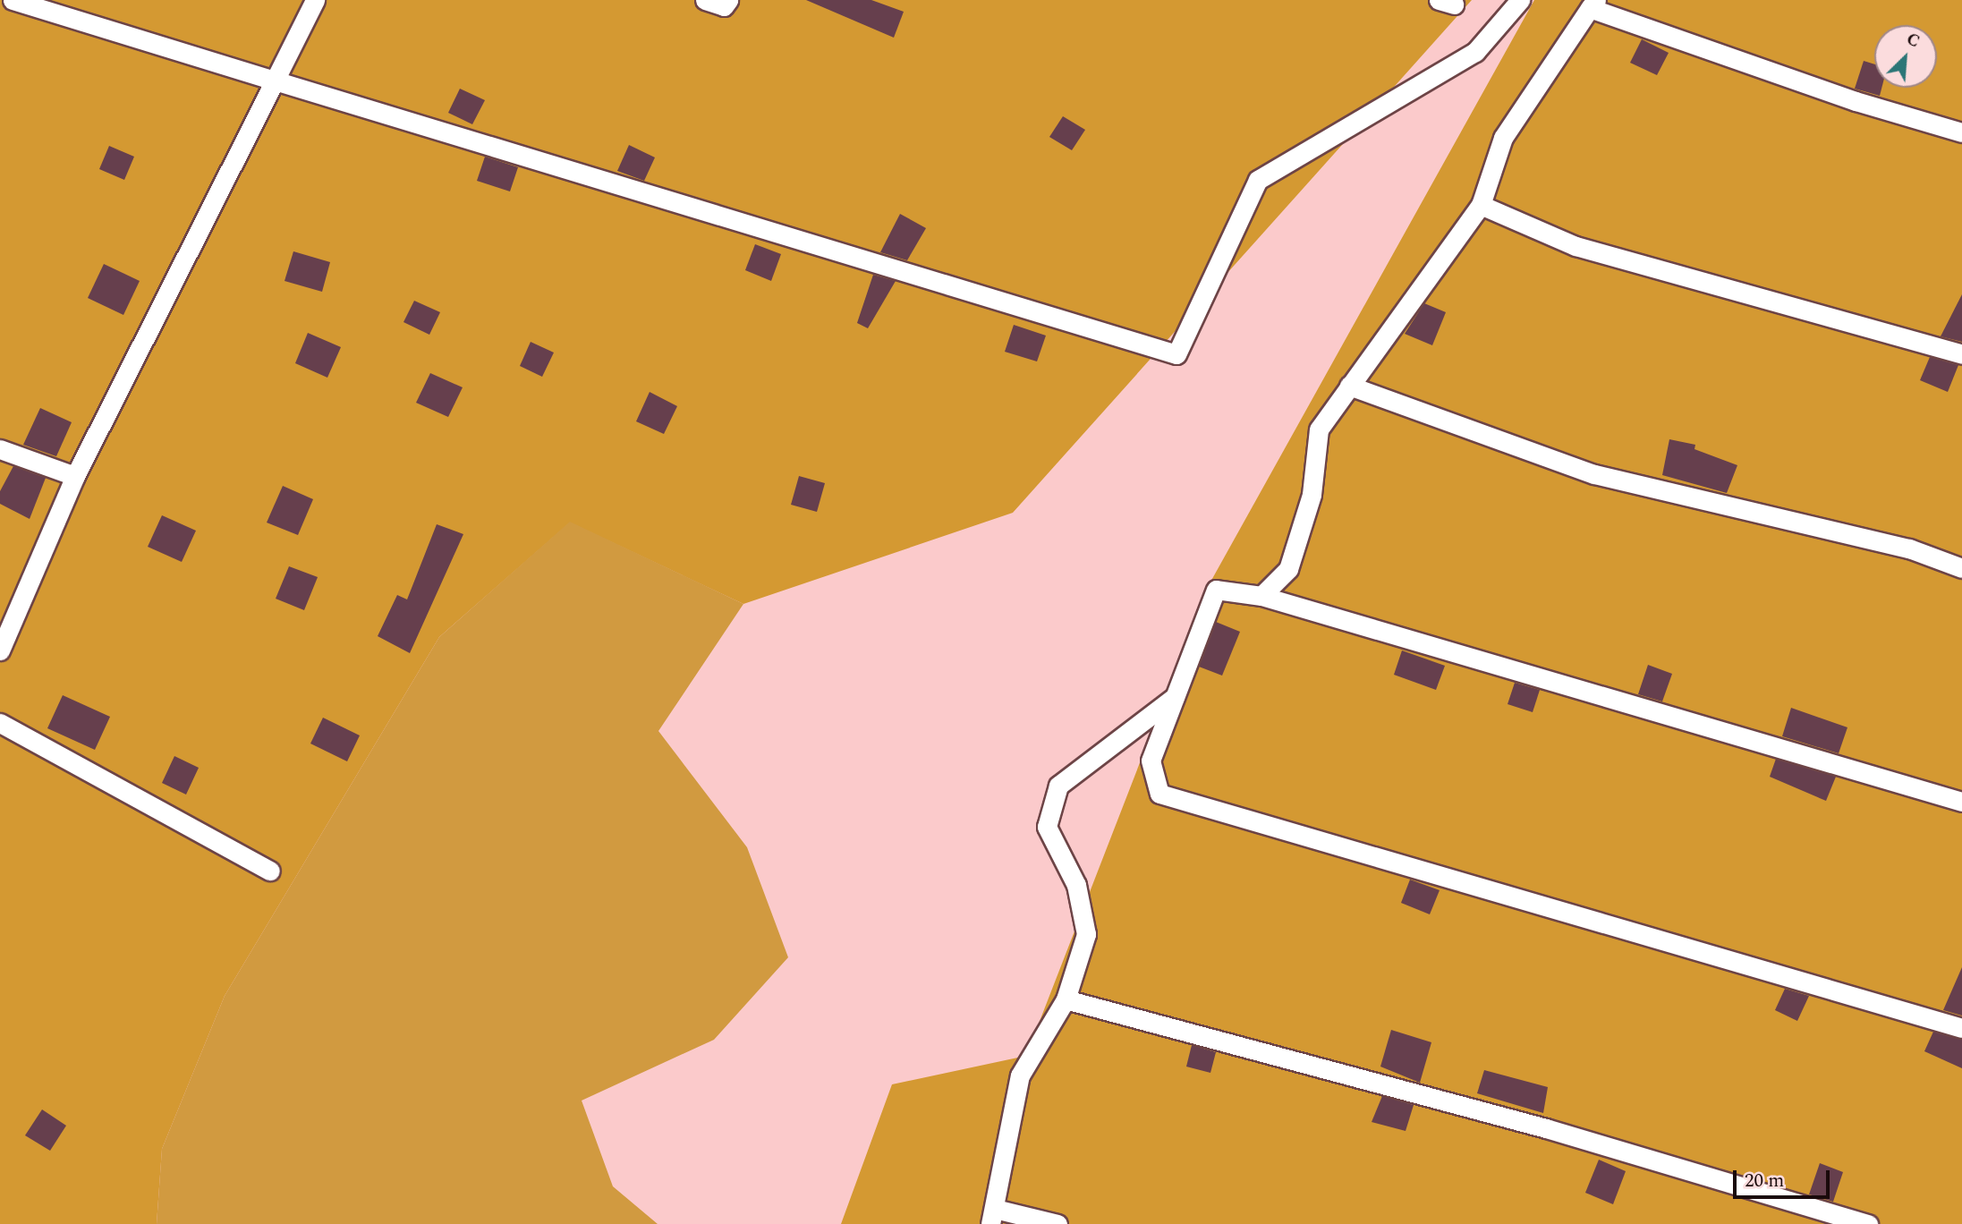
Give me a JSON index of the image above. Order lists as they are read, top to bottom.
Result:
{
  "scale_bar": "20 m",
  "north": "top right"
}
